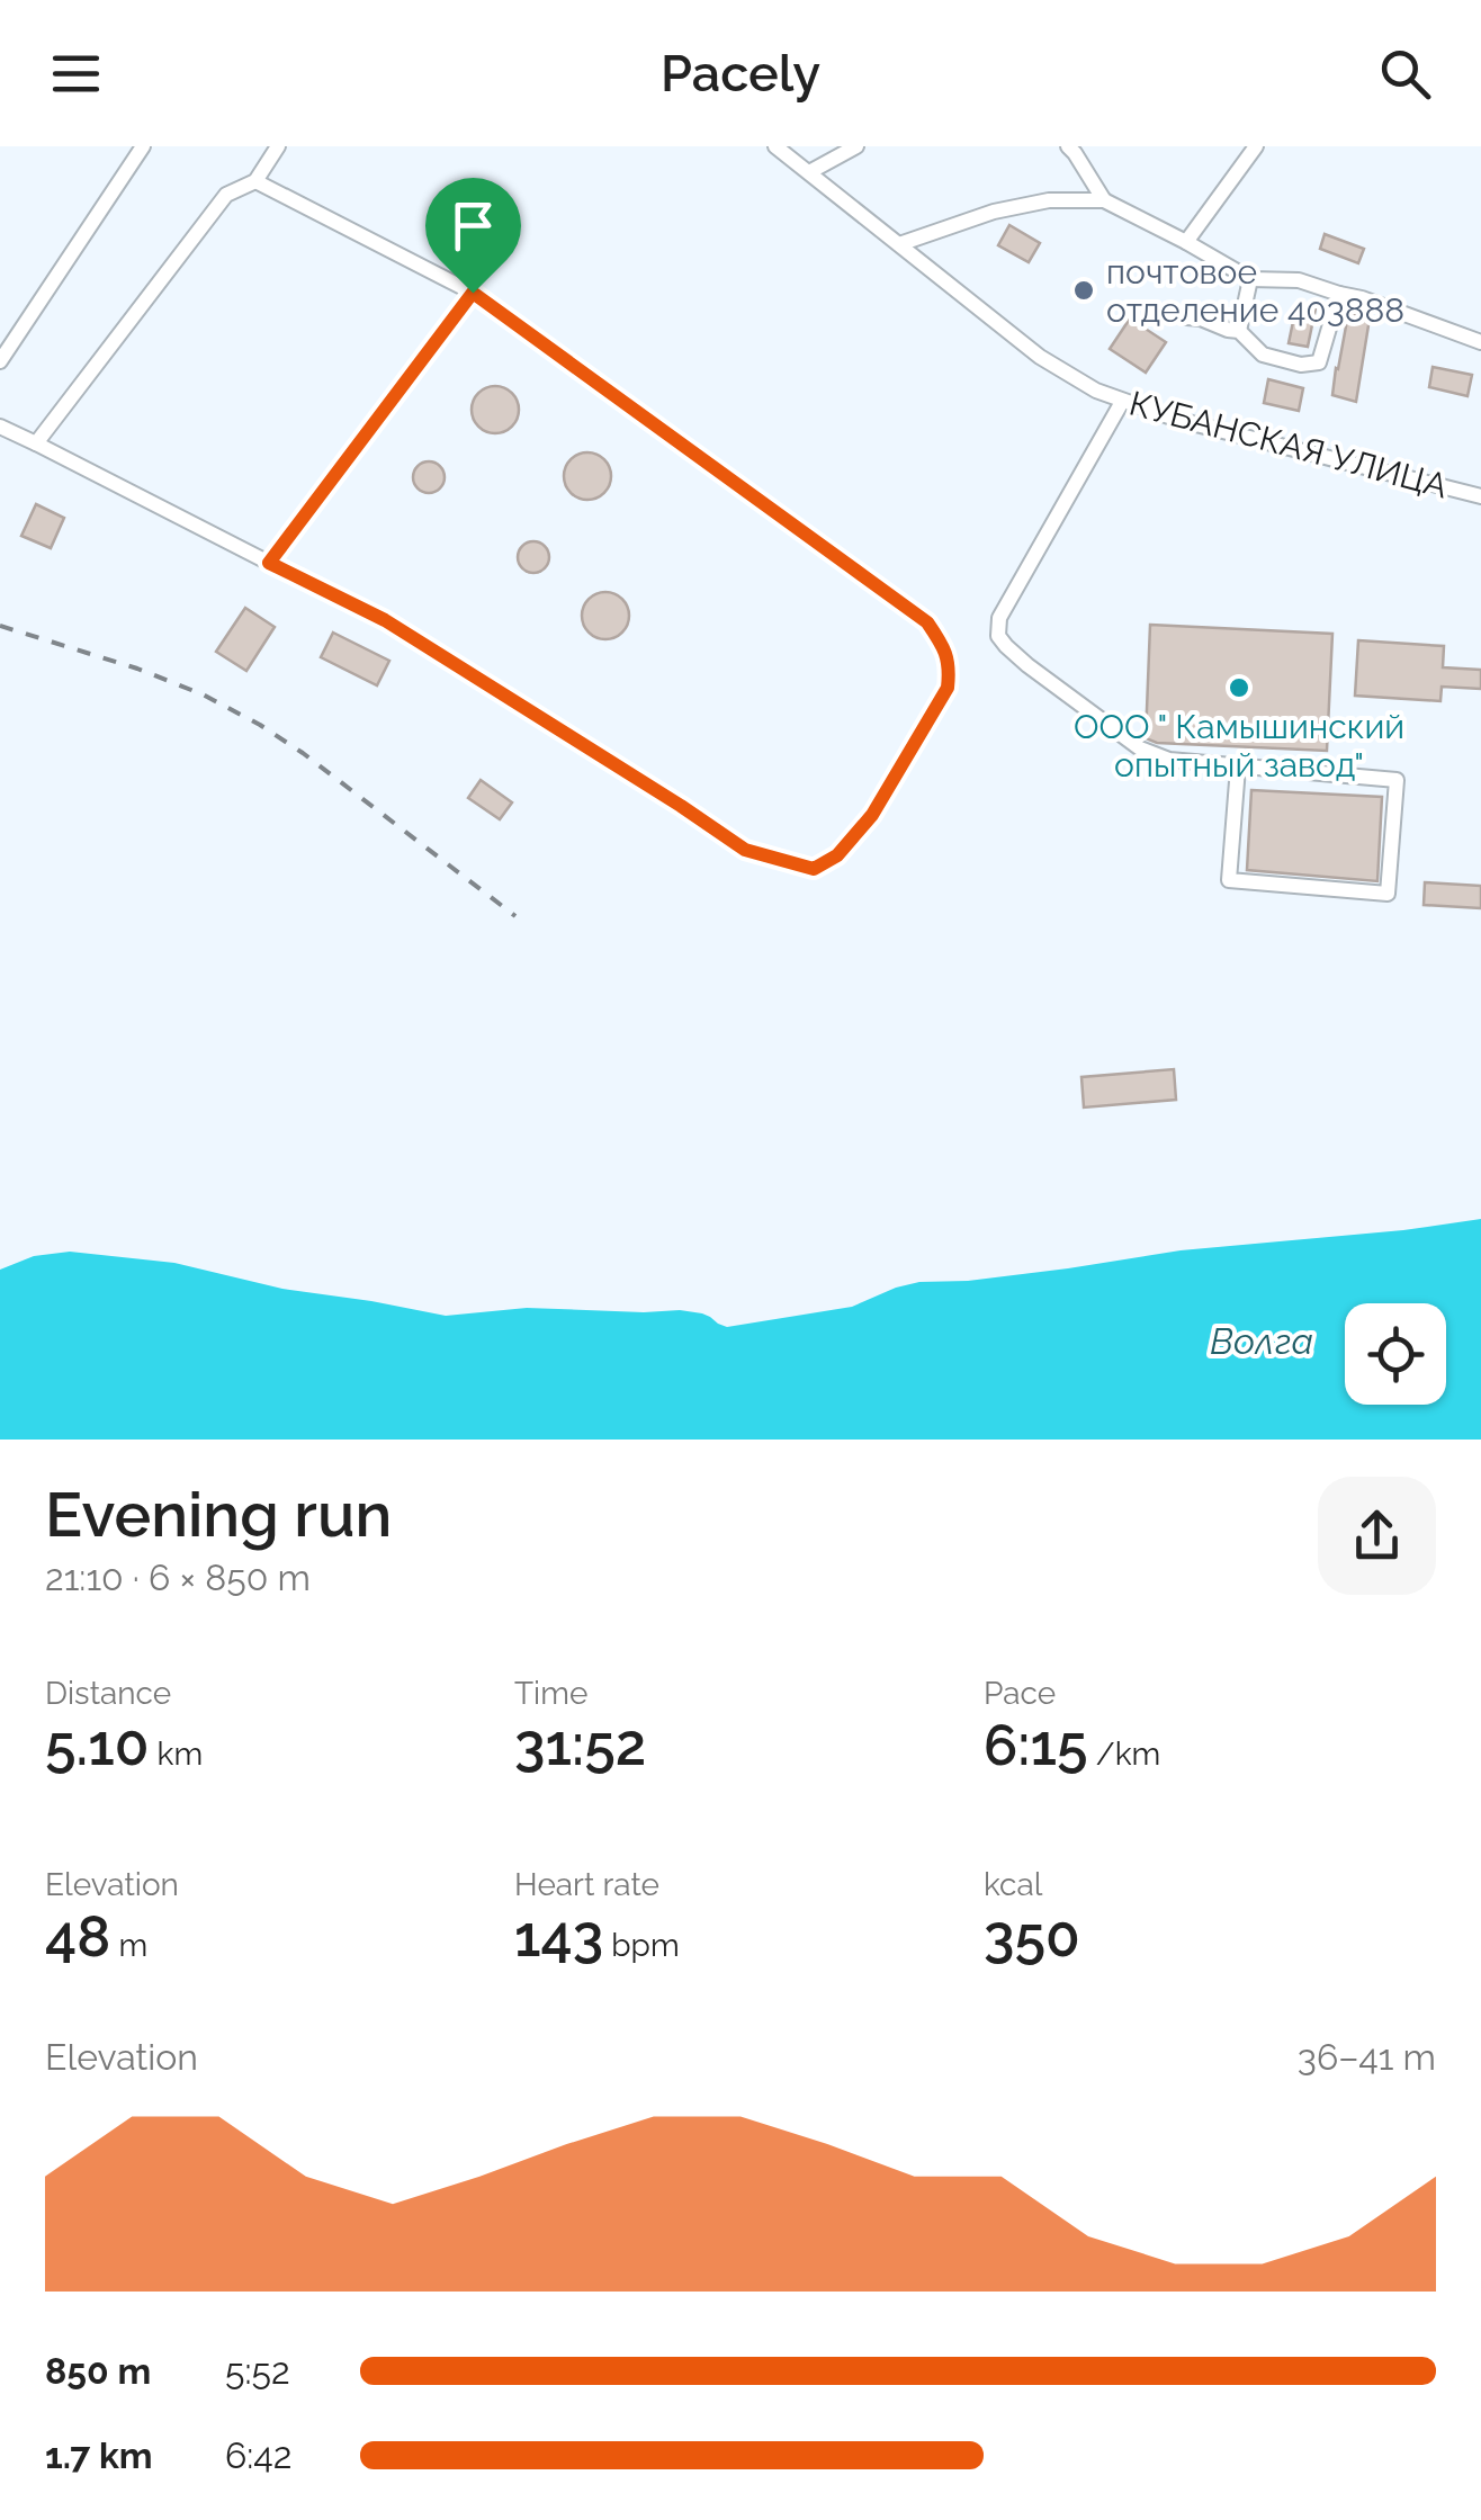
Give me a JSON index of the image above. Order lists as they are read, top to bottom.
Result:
{
  "streets": {
    "street": ["КУБАНСКАЯ УЛИЦА"]
  },
  "water": ["Волга"],
  "places": ["почтовое отделение 403888", "ООО \" Камышинский опытный завод\""],
  "page": {
    "header": "Pacely",
    "heading": ["Evening run", "21:10 · 6 × 850 m"],
    "stats": [
      ["Distance", "5.10 km"],
      ["Time", "31:52"],
      ["Pace", "6:15 /km"],
      ["Elevation", "48 m"],
      ["Heart rate", "143 bpm"],
      ["kcal", "350"]
    ],
    "chart": ["Elevation", "36–41 m"],
    "list": [
      {
        "name": "850 m",
        "note": "5:52"
      },
      {
        "name": "1.7 km",
        "note": "6:42"
      }
    ]
  }
}
